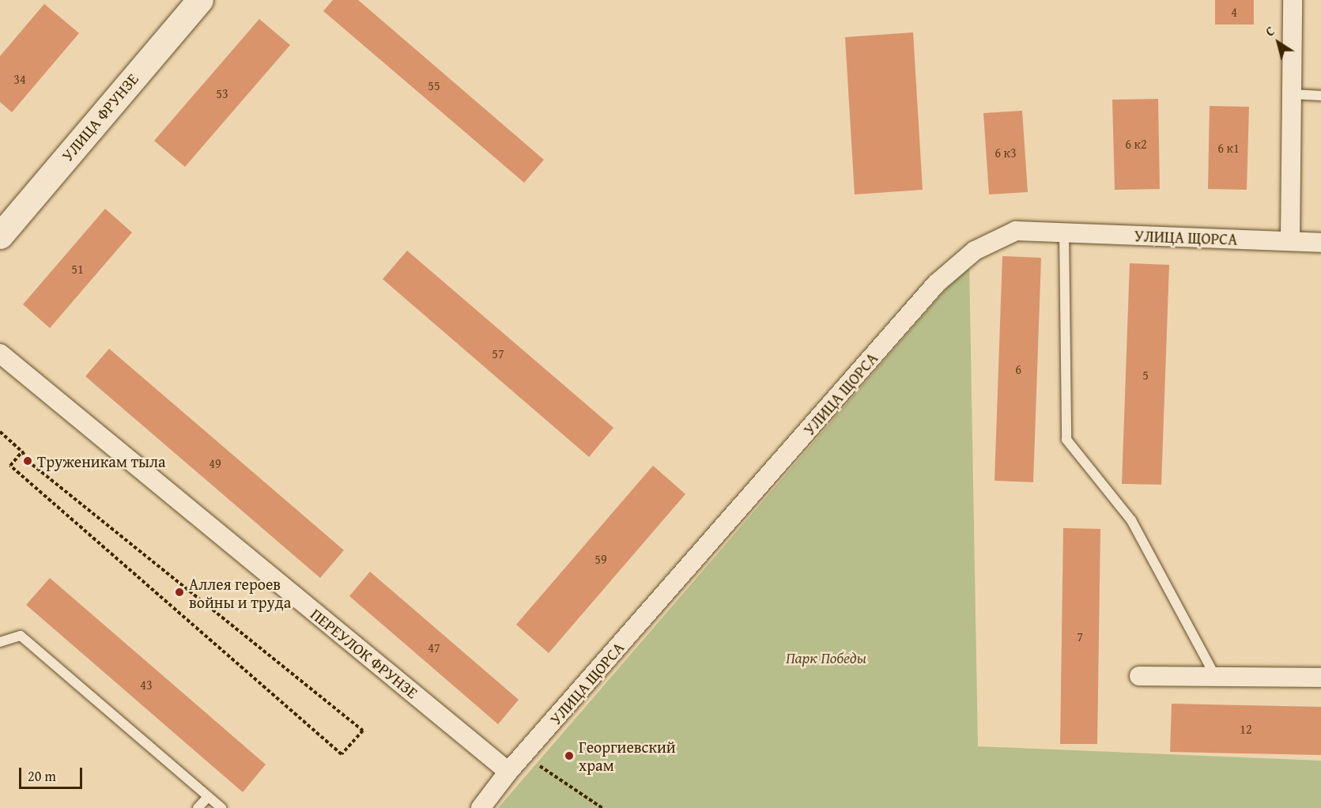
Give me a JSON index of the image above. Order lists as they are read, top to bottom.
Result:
{
  "streets": {
    "main road": ["УЛИЦА ФРУНЗЕ"],
    "street": ["УЛИЦА ЩОРСА", "ПЕРЕУЛОК ФРУНЗЕ"]
  },
  "crossings": [
    ["УЛИЦА ЩОРСА", "ПЕРЕУЛОК ФРУНЗЕ"]
  ],
  "parks": ["Парк Победы"],
  "places": ["Труженикам тыла", "Аллея героев войны и труда", "Георгиевский храм"],
  "house_numbers": [
    "4",
    "34",
    "55",
    "53",
    "6 к2",
    "6 к1",
    "6 к3",
    "51",
    "57",
    "6",
    "5",
    "49",
    "59",
    "7",
    "47",
    "43",
    "12"
  ],
  "scale_bar": "20 m",
  "north": "top left"
}
